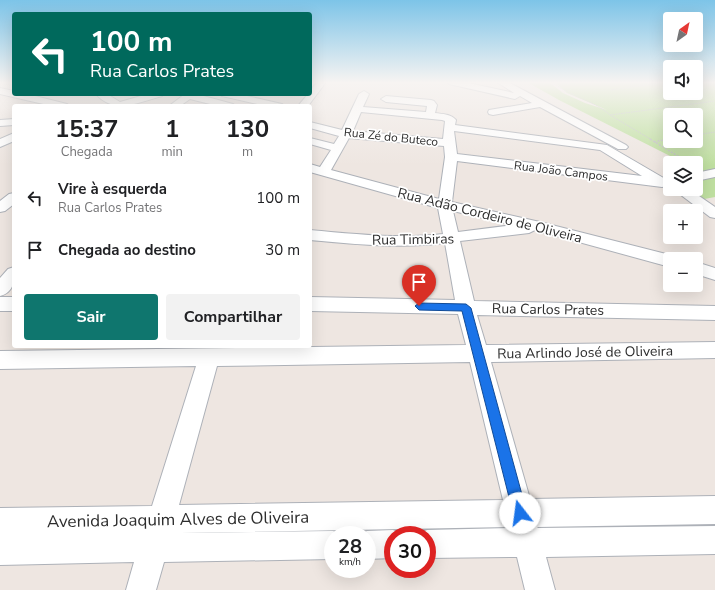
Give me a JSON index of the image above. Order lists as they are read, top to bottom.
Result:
{
  "streets": {
    "street": [
      "Rua Zé do Buteco",
      "Rua João Campos",
      "Rua Adão Cordeiro de Oliveira",
      "Rua Timbiras",
      "Rua Carlos Prates",
      "Rua Arlindo José de Oliveira",
      "Avenida Joaquim Alves de Oliveira"
    ]
  },
  "crossings": [
    ["Rua Zé do Buteco", "Rua João Campos"],
    ["Rua Adão Cordeiro de Oliveira", "Rua Timbiras"]
  ],
  "north": "top right",
  "page": {
    "map_buttons": ["+", "−"],
    "turn": ["100 m", "Rua Carlos Prates"],
    "eta": [
      "15:37",
      "Chegada",
      "1",
      "min",
      "130",
      "m"
    ],
    "list": [
      {
        "name": "Vire à esquerda",
        "note": "Rua Carlos Prates",
        "value": "100 m"
      },
      {
        "name": "Chegada ao destino",
        "value": "30 m"
      }
    ],
    "buttons": ["Sair", "Compartilhar"],
    "speed": "28 km/h",
    "limit": "30"
  }
}
